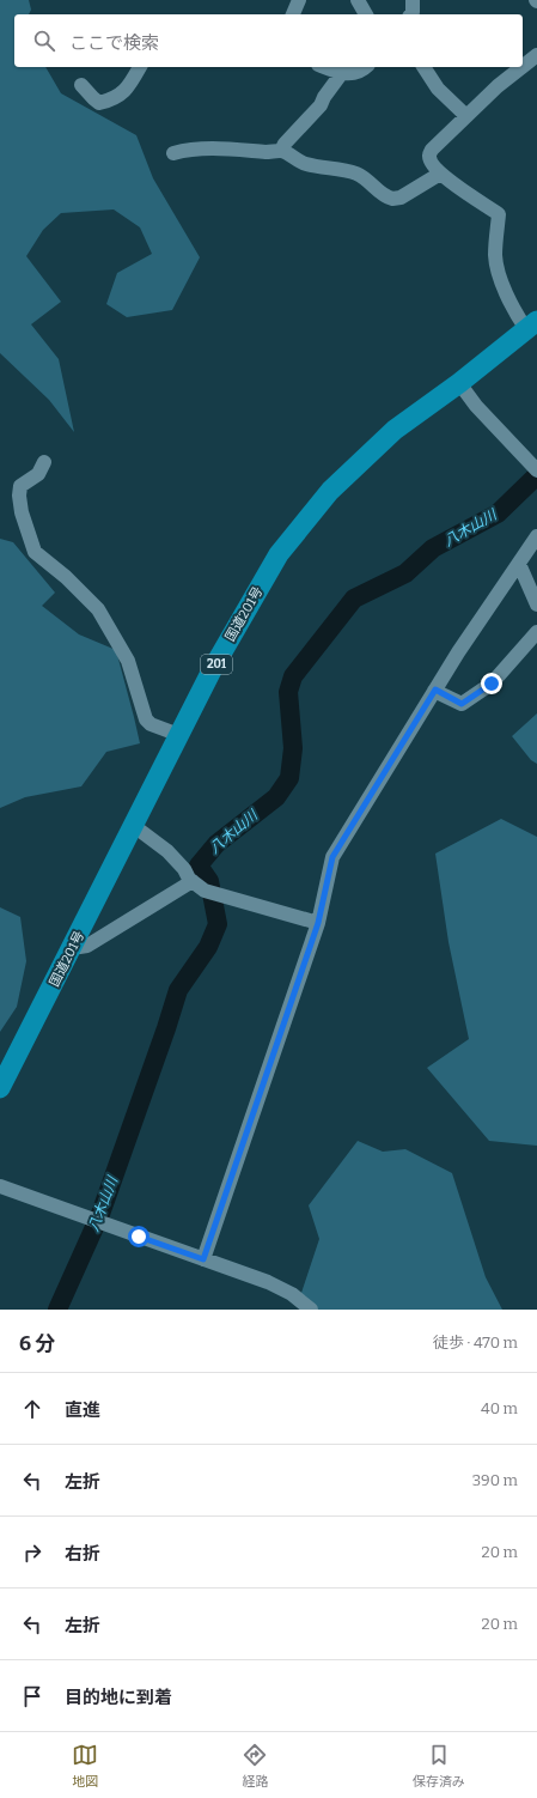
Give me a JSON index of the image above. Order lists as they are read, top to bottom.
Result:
{
  "streets": {
    "highway": ["国道201号", "201"]
  },
  "water": ["八木山川"],
  "page": {
    "search": "ここで検索",
    "heading": ["6 分", "徒歩 · 470 m"],
    "list": [
      ["直進", "40 m"],
      ["左折", "390 m"],
      ["右折", "20 m"],
      ["左折", "20 m"],
      "目的地に到着"
    ],
    "nav": ["地図", "経路", "保存済み"]
  }
}
